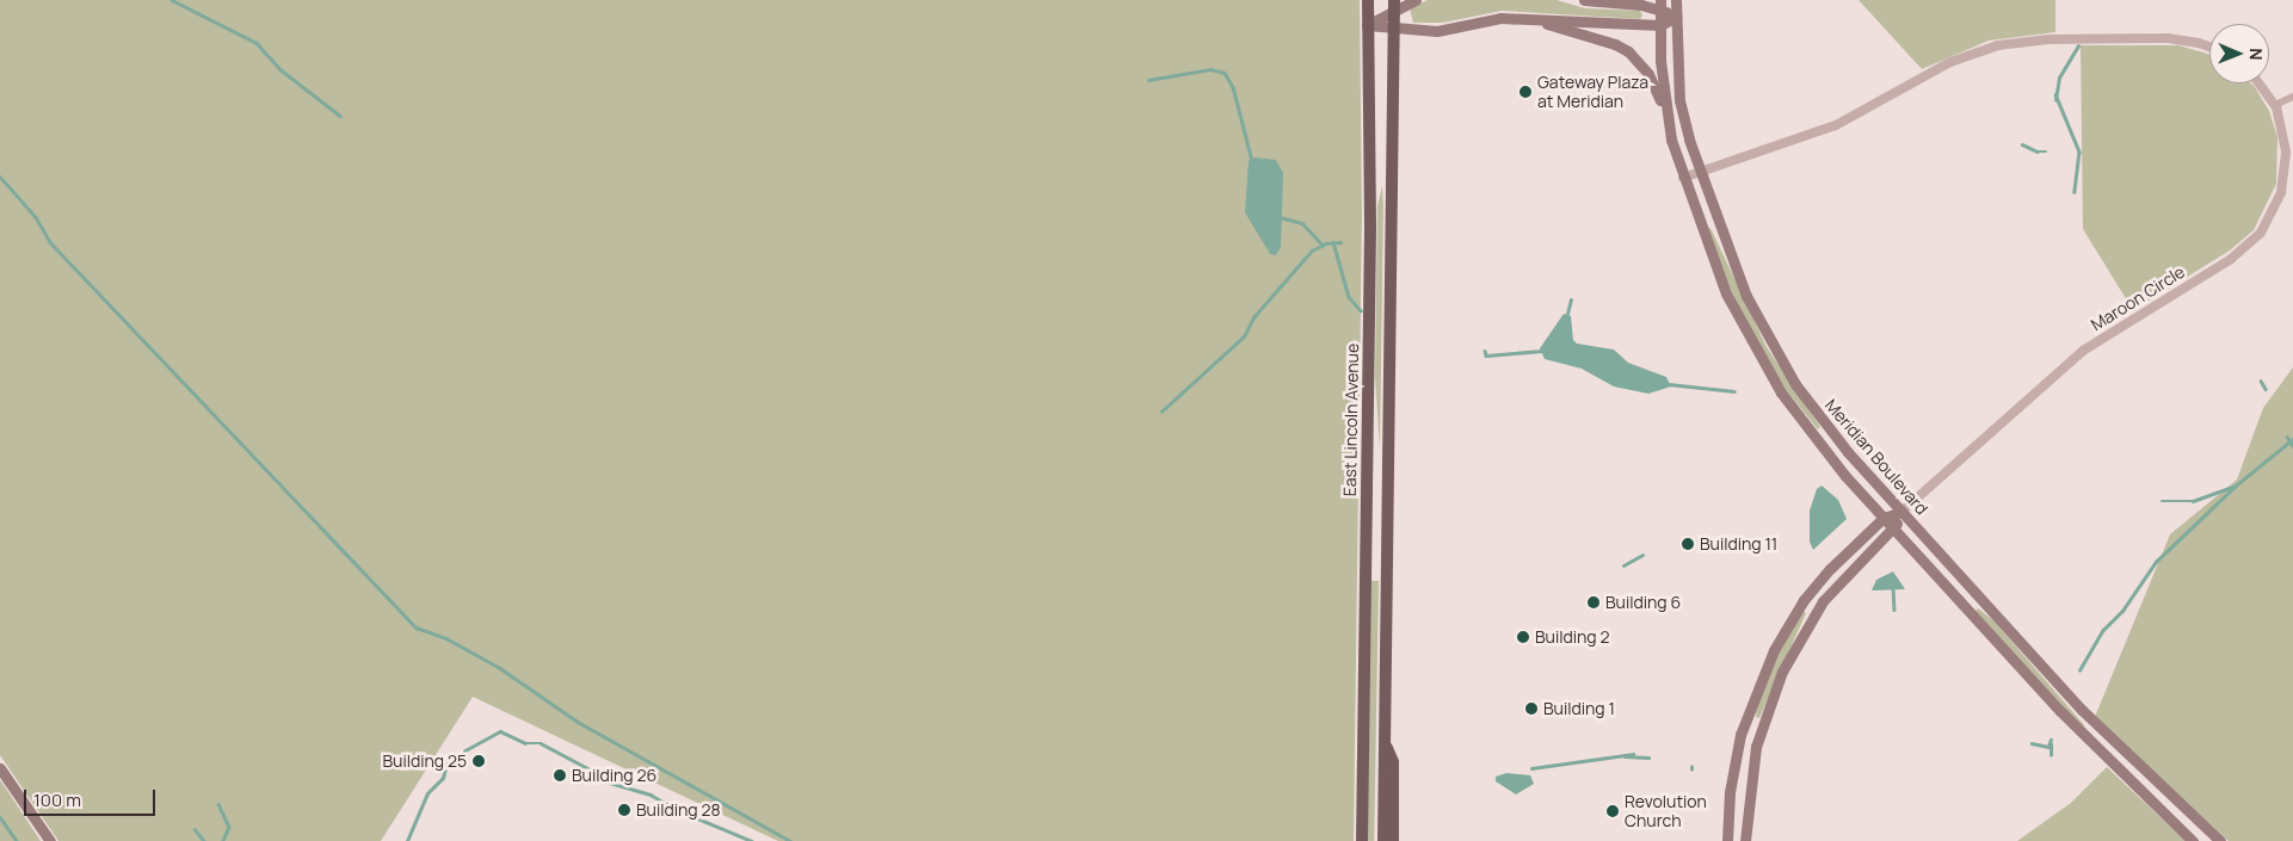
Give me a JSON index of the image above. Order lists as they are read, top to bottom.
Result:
{
  "streets": {
    "main road": ["East Lincoln Avenue", "Meridian Boulevard"],
    "street": ["Maroon Circle"]
  },
  "crossings": [
    ["Maroon Circle", "Meridian Boulevard"]
  ],
  "places": [
    "Gateway Plaza at Meridian",
    "Building 11",
    "Building 6",
    "Building 2",
    "Building 1",
    "Building 25",
    "Building 26",
    "Building 28",
    "Revolution Church"
  ],
  "scale_bar": "100 m",
  "north": "right"
}
